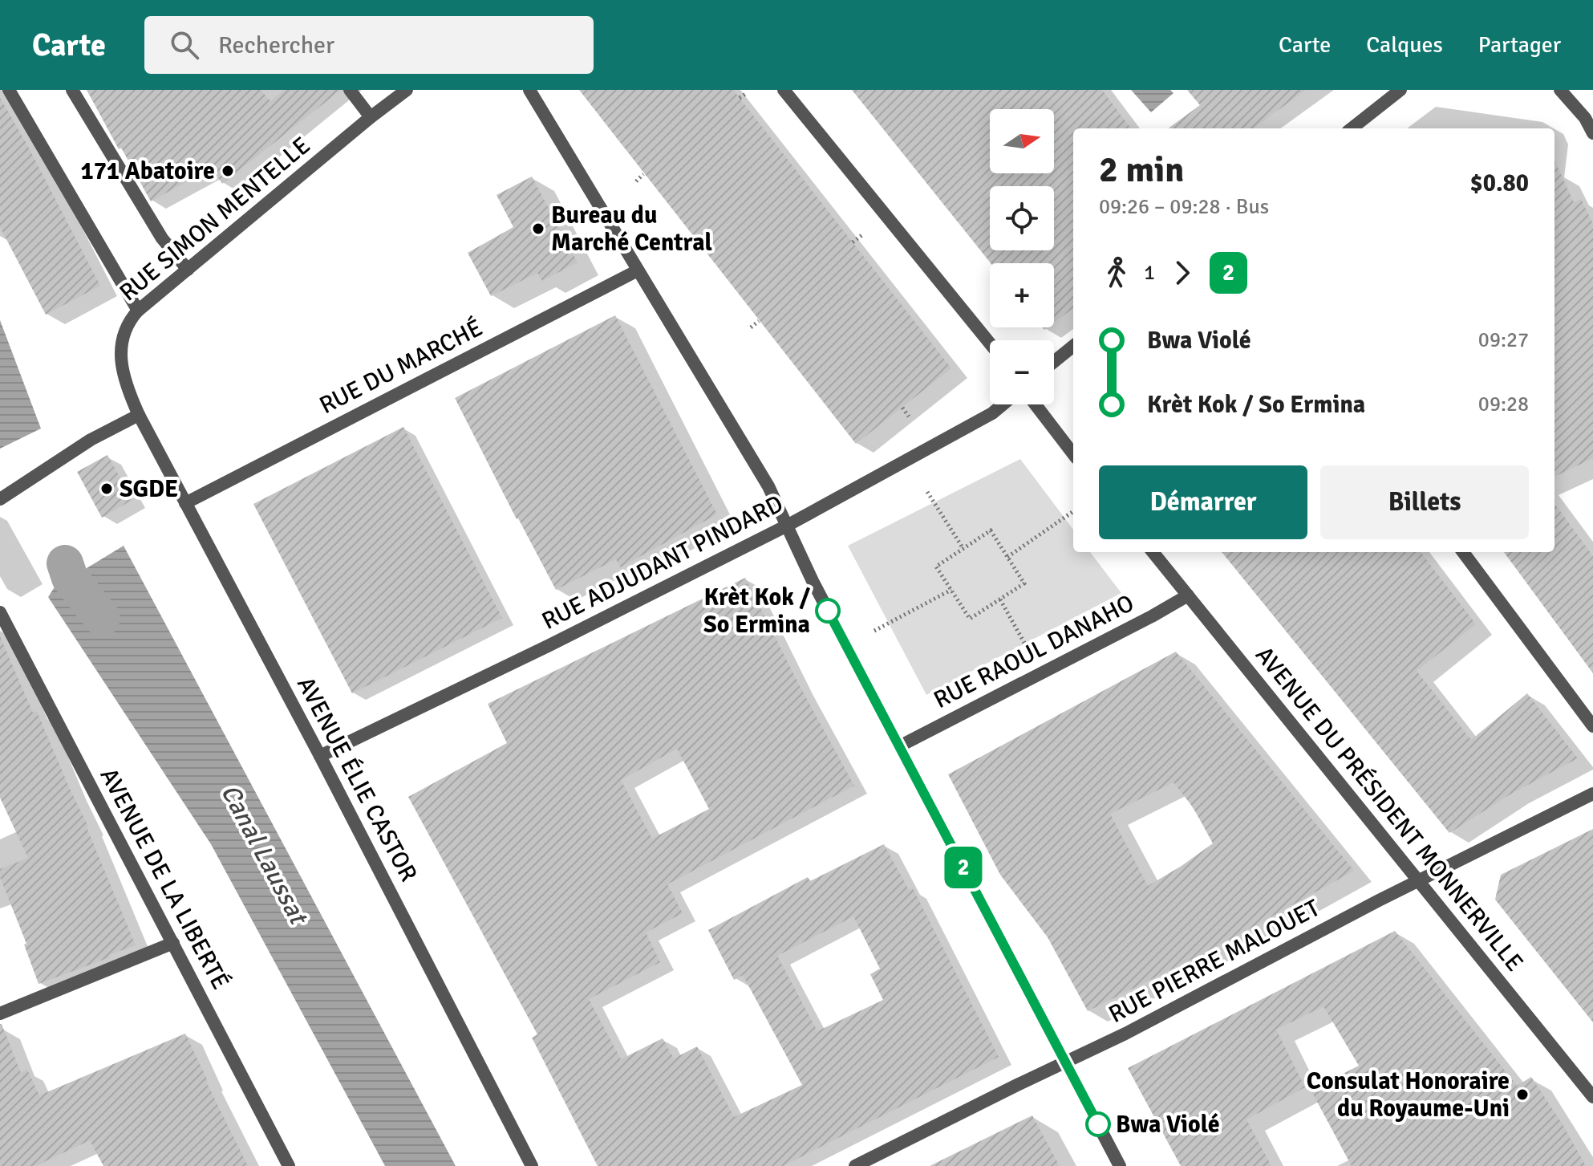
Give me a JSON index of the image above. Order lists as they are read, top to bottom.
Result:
{
  "streets": {
    "street": [
      "RUE SIMON MENTELLE",
      "RUE DU MARCHÉ",
      "RUE ADJUDANT PINDARD",
      "RUE RAOUL DANAHO",
      "AVENUE ÉLIE CASTOR",
      "AVENUE DU PRÉSIDENT MONNERVILLE",
      "AVENUE DE LA LIBERTÉ",
      "RUE PIERRE MALOUET"
    ]
  },
  "crossings": [
    ["RUE SIMON MENTELLE", "AVENUE ÉLIE CASTOR"],
    ["RUE DU MARCHÉ", "AVENUE ÉLIE CASTOR"],
    ["RUE ADJUDANT PINDARD", "AVENUE ÉLIE CASTOR"],
    ["RUE RAOUL DANAHO", "AVENUE DU PRÉSIDENT MONNERVILLE"],
    ["AVENUE DU PRÉSIDENT MONNERVILLE", "RUE PIERRE MALOUET"]
  ],
  "water": ["Canal Laussat"],
  "places": [
    "171 Abatoire",
    "Bureau du Marché Central",
    "SGDE",
    "Krèt Kok / So Ermina",
    "Consulat Honoraire du Royaume-Uni",
    "Bwa Violé"
  ],
  "lines": ["bus line 2"],
  "north": "right",
  "page": {
    "header": "Carte",
    "search": "Rechercher",
    "nav": ["Carte", "Calques", "Partager"],
    "on_map": "2",
    "map_buttons": ["+", "−"],
    "heading": ["2 min", "09:26 – 09:28 · Bus", "$0.80"],
    "legs": ["1", "2"],
    "list": [
      {
        "name": "Bwa Violé",
        "value": "09:27"
      },
      {
        "name": "Krèt Kok / So Ermina",
        "value": "09:28"
      }
    ],
    "buttons": ["Démarrer", "Billets"]
  }
}
